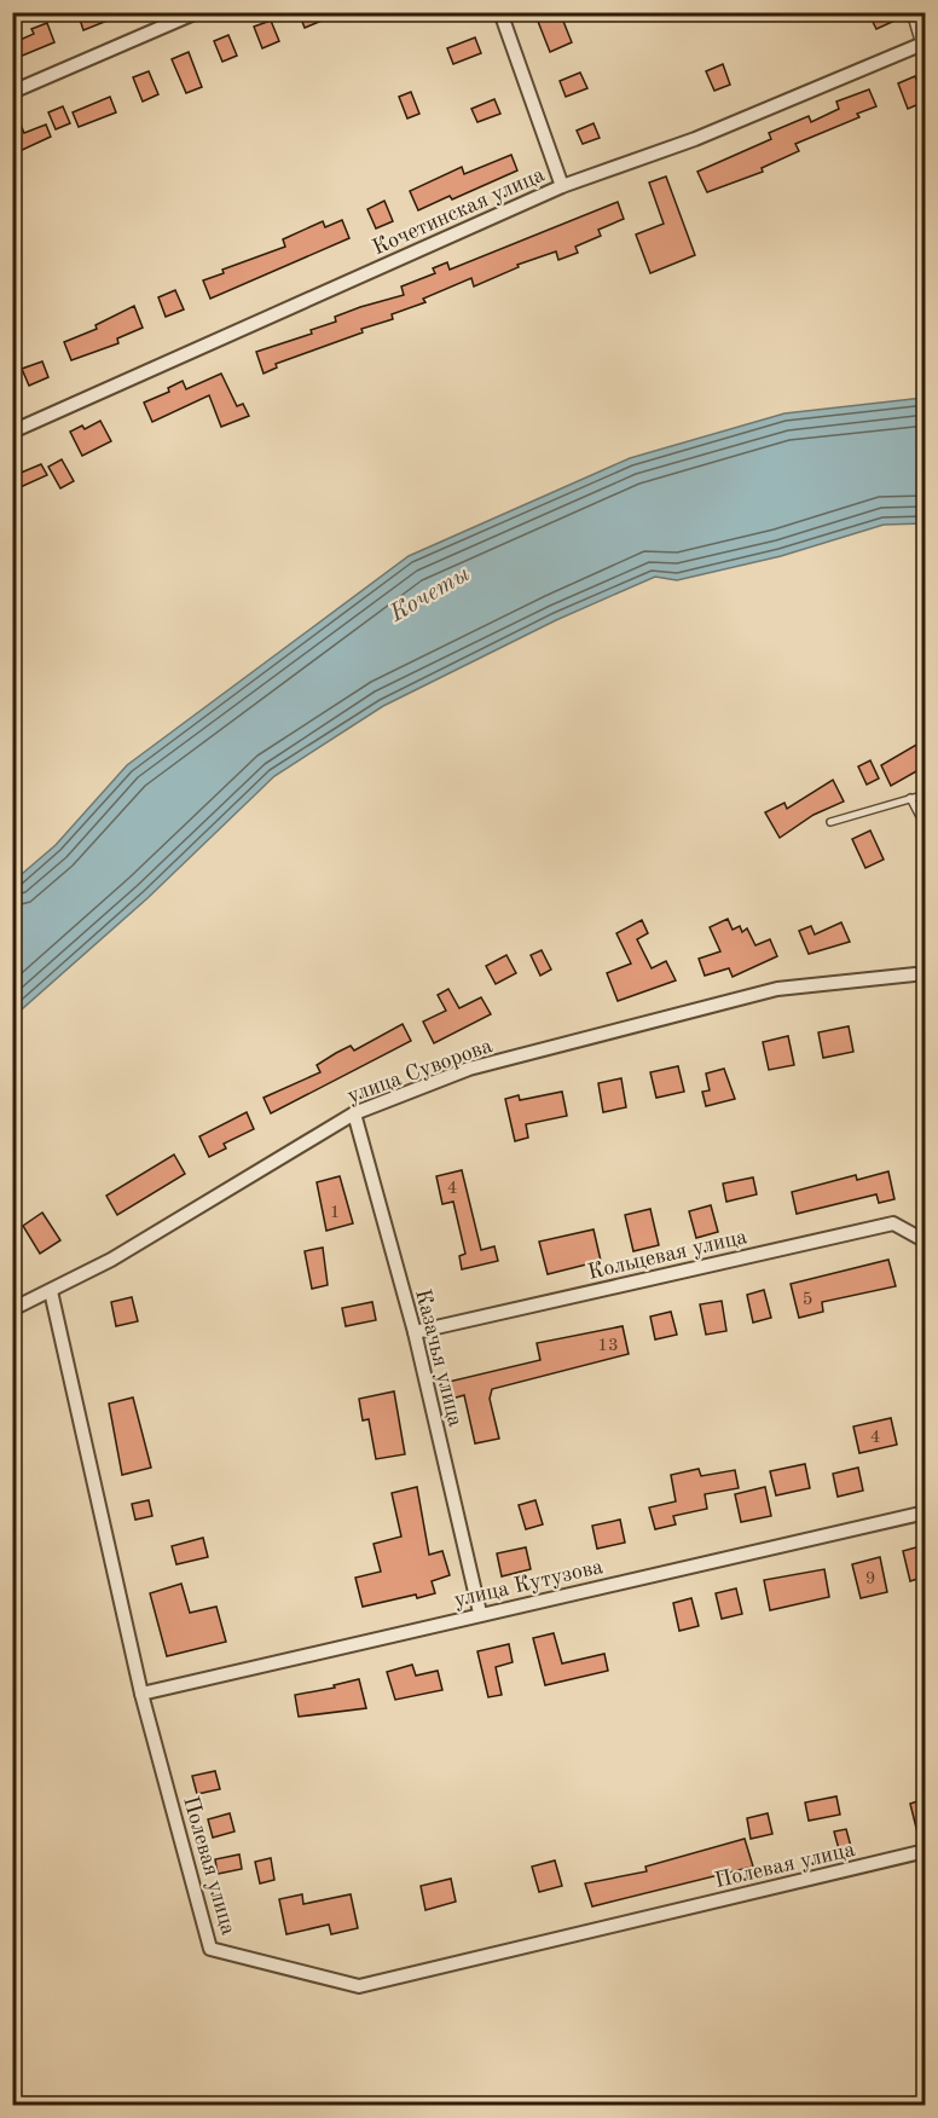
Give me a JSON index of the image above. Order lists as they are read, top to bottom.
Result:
{
  "streets": {
    "street": [
      "Кочетинская улица",
      "улица Суворова",
      "Кольцевая улица",
      "Казачья улица",
      "улица Кутузова",
      "Полевая улица"
    ]
  },
  "crossings": [
    ["улица Суворова", "Казачья улица"],
    ["улица Суворова", "Полевая улица"],
    ["Кольцевая улица", "Казачья улица"],
    ["Казачья улица", "улица Кутузова"],
    ["улица Кутузова", "Полевая улица"]
  ],
  "water": ["Кочеты"],
  "house_numbers": [
    "4",
    "1",
    "5",
    "13",
    "4",
    "9"
  ]
}
